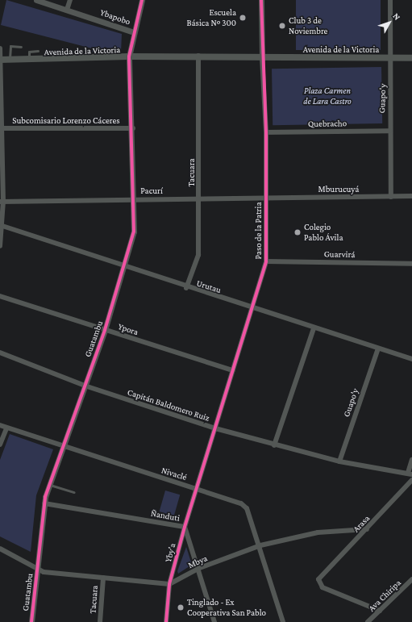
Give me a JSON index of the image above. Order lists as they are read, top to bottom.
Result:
{
  "streets": {
    "main road": ["Avenida de la Victoria"],
    "street": [
      "Ybapobo",
      "Guapo'y",
      "Subcomisario Lorenzo Cáceres",
      "Quebracho",
      "Tacuara",
      "Mburucuyá",
      "Pacurí",
      "Paso de la Patria",
      "Guarvirá",
      "Urutau",
      "Ypora",
      "Guatambu",
      "Capitán Baldomero Ruiz",
      "Nivaclé",
      "Ñanduti",
      "Arasa",
      "Yby'a",
      "Mbya",
      "Ava Chiripa"
    ]
  },
  "crossings": [
    ["Ybapobo", "Guatambu"],
    ["Avenida de la Victoria", "Guapo'y"],
    ["Avenida de la Victoria", "Tacuara"],
    ["Avenida de la Victoria", "Paso de la Patria"],
    ["Avenida de la Victoria", "Guatambu"],
    ["Guapo'y", "Quebracho"],
    ["Guapo'y", "Mburucuyá"],
    ["Guapo'y", "Urutau"],
    ["Guapo'y", "Capitán Baldomero Ruiz"],
    ["Subcomisario Lorenzo Cáceres", "Guatambu"],
    ["Quebracho", "Paso de la Patria"],
    ["Tacuara", "Pacurí"],
    ["Tacuara", "Urutau"],
    ["Mburucuyá", "Pacurí"],
    ["Mburucuyá", "Paso de la Patria"],
    ["Pacurí", "Paso de la Patria"],
    ["Pacurí", "Guatambu"],
    ["Paso de la Patria", "Guarvirá"],
    ["Paso de la Patria", "Urutau"],
    ["Paso de la Patria", "Ypora"],
    ["Paso de la Patria", "Capitán Baldomero Ruiz"],
    ["Paso de la Patria", "Nivaclé"],
    ["Paso de la Patria", "Yby'a"],
    ["Urutau", "Guatambu"],
    ["Ypora", "Guatambu"],
    ["Guatambu", "Capitán Baldomero Ruiz"],
    ["Guatambu", "Nivaclé"],
    ["Guatambu", "Ñanduti"],
    ["Nivaclé", "Yby'a"],
    ["Nivaclé", "Mbya"],
    ["Ñanduti", "Yby'a"],
    ["Ñanduti", "Mbya"],
    ["Arasa", "Mbya"],
    ["Arasa", "Ava Chiripa"],
    ["Yby'a", "Mbya"]
  ],
  "parks": ["Plaza Carmen de Lara Castro"],
  "places": [
    "Escuela Básica Nº 300",
    "Club 3 de Noviembre",
    "Colegio Pablo Ávila",
    "Tinglado - Ex Cooperativa San Pablo"
  ],
  "north": "top right"
}
